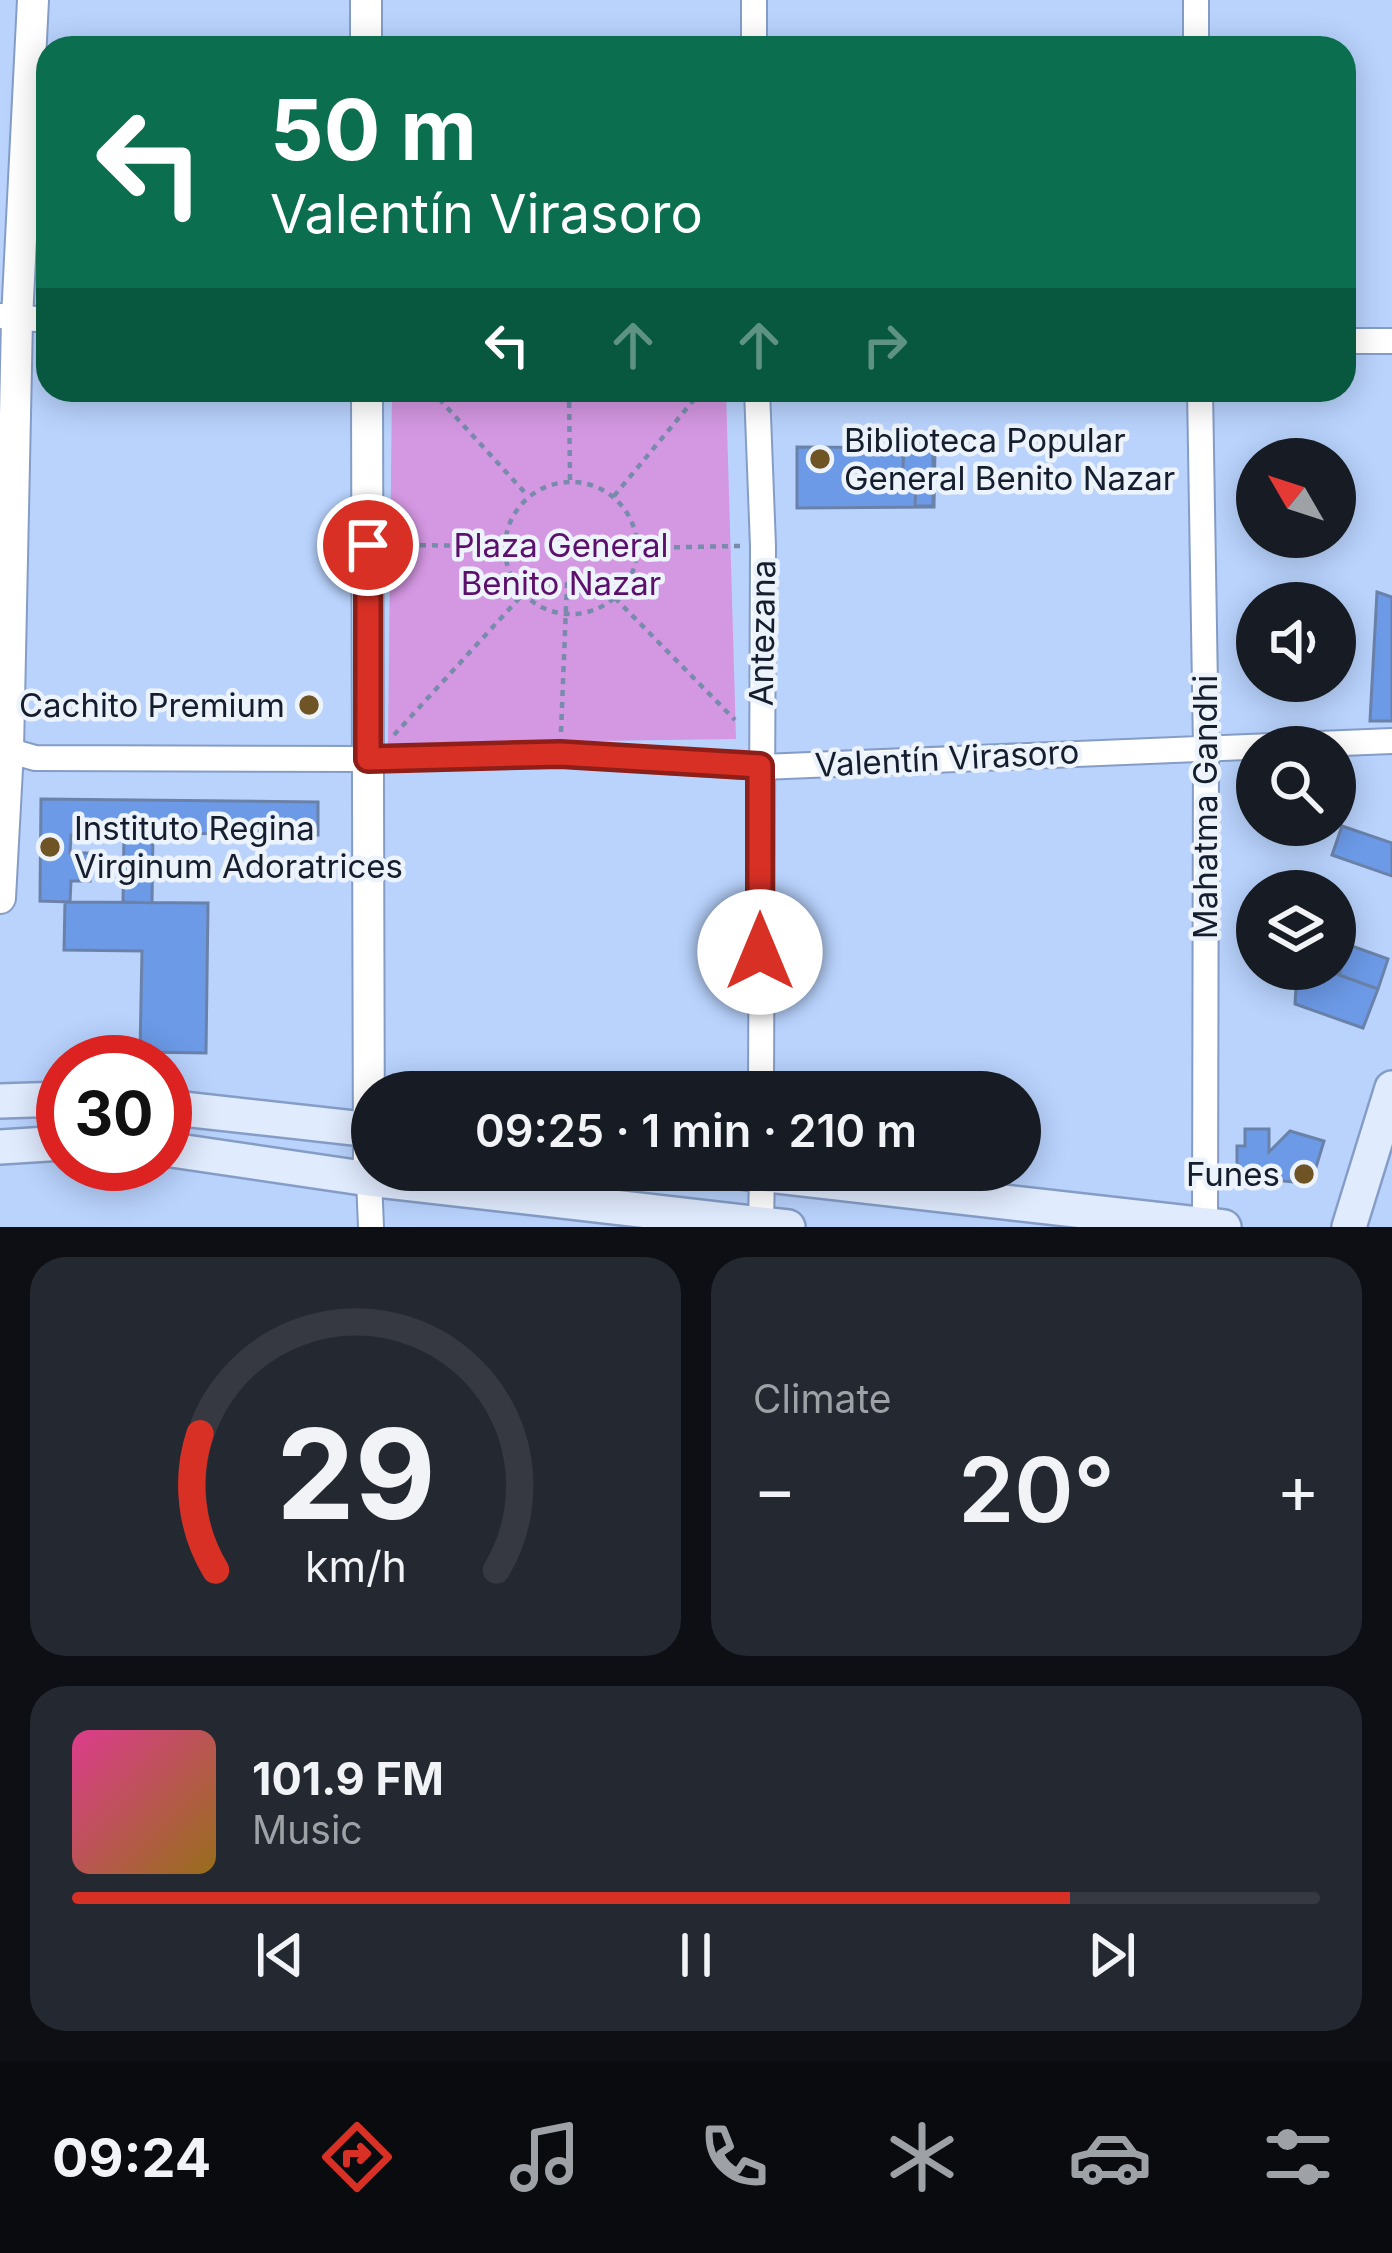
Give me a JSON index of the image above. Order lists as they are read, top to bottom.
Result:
{
  "streets": {
    "street": ["Antezana", "Valentín Virasoro", "Mahatma Gandhi"]
  },
  "crossings": [
    ["Antezana", "Valentín Virasoro"],
    ["Valentín Virasoro", "Mahatma Gandhi"]
  ],
  "parks": ["Plaza General Benito Nazar"],
  "places": [
    "Biblioteca Popular General Benito Nazar",
    "Cachito Premium",
    "Instituto Regina Virginum Adoratrices",
    "Funes"
  ],
  "north": "top left",
  "page": {
    "turn": ["50 m", "Valentín Virasoro"],
    "limit": "30",
    "trip": "09:25 · 1 min · 210 m",
    "tile": "Climate",
    "heat": ["−", "20°", "+"],
    "song": ["101.9 FM", "Music"],
    "tabs": "09:24",
    "gauge": ["29", "km/h"]
  }
}
